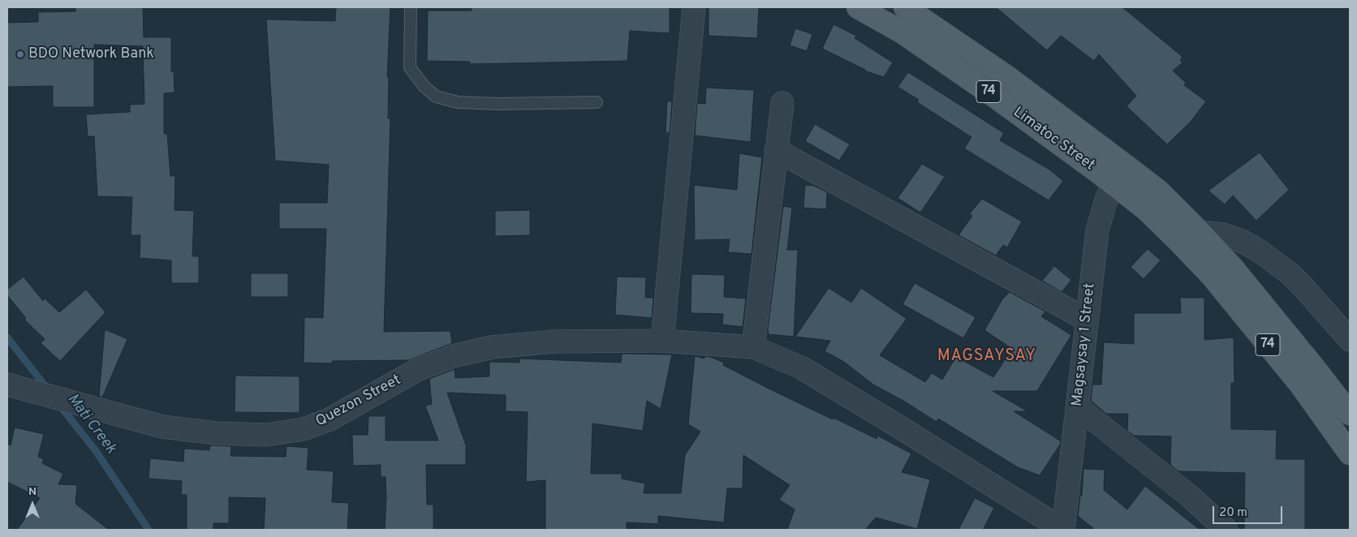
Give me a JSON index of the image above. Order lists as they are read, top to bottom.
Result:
{
  "streets": {
    "main road": ["74", "Limatoc Street"],
    "street": ["Magsaysay 1 Street", "Quezon Street"]
  },
  "crossings": [
    ["74", "Limatoc Street"],
    ["Limatoc Street", "Magsaysay 1 Street"],
    ["Magsaysay 1 Street", "Quezon Street"]
  ],
  "districts": ["MAGSAYSAY"],
  "water": ["Mati Creek"],
  "places": ["BDO Network Bank"],
  "scale_bar": "20 m",
  "north": "top"
}
